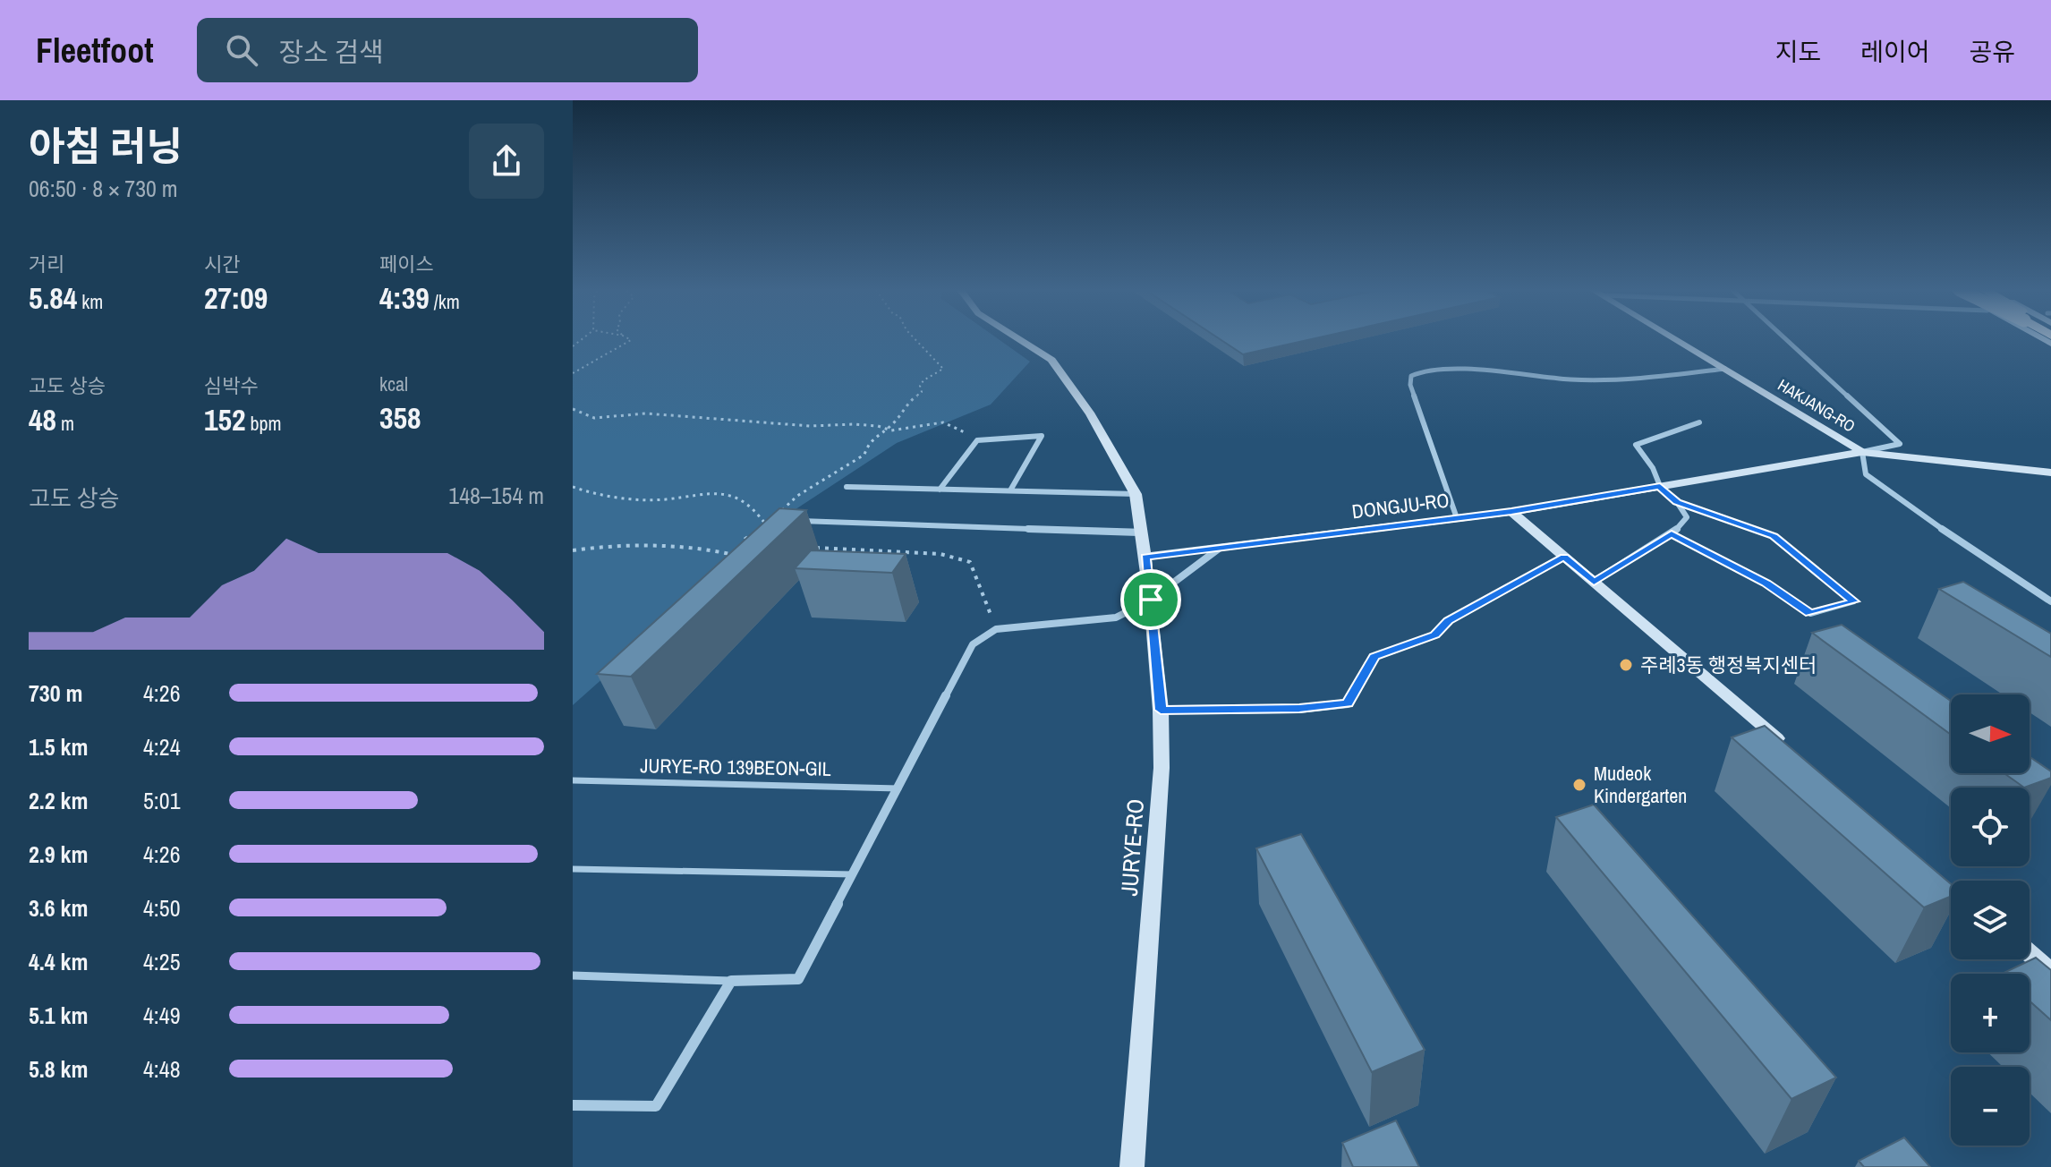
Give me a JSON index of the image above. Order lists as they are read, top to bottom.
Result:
{
  "streets": {
    "main road": ["HAKJANG-RO", "DONGJU-RO", "JURYE-RO"],
    "lane": ["JURYE-RO 139BEON-GIL"]
  },
  "crossings": [
    ["HAKJANG-RO", "DONGJU-RO"],
    ["DONGJU-RO", "JURYE-RO"]
  ],
  "places": ["주례3동 행정복지센터", "Mudeok Kindergarten"],
  "north": "right",
  "page": {
    "header": "Fleetfoot",
    "search": "장소 검색",
    "nav": ["지도", "레이어", "공유"],
    "heading": ["아침 러닝", "06:50 · 8 × 730 m"],
    "stats": [
      ["거리", "5.84 km"],
      ["시간", "27:09"],
      ["페이스", "4:39 /km"],
      ["고도 상승", "48 m"],
      ["심박수", "152 bpm"],
      ["kcal", "358"]
    ],
    "chart": ["고도 상승", "148–154 m"],
    "list": [
      {
        "name": "730 m",
        "note": "4:26"
      },
      {
        "name": "1.5 km",
        "note": "4:24"
      },
      {
        "name": "2.2 km",
        "note": "5:01"
      },
      {
        "name": "2.9 km",
        "note": "4:26"
      },
      {
        "name": "3.6 km",
        "note": "4:50"
      },
      {
        "name": "4.4 km",
        "note": "4:25"
      },
      {
        "name": "5.1 km",
        "note": "4:49"
      },
      {
        "name": "5.8 km",
        "note": "4:48"
      }
    ],
    "map_buttons": ["+", "−"]
  }
}
